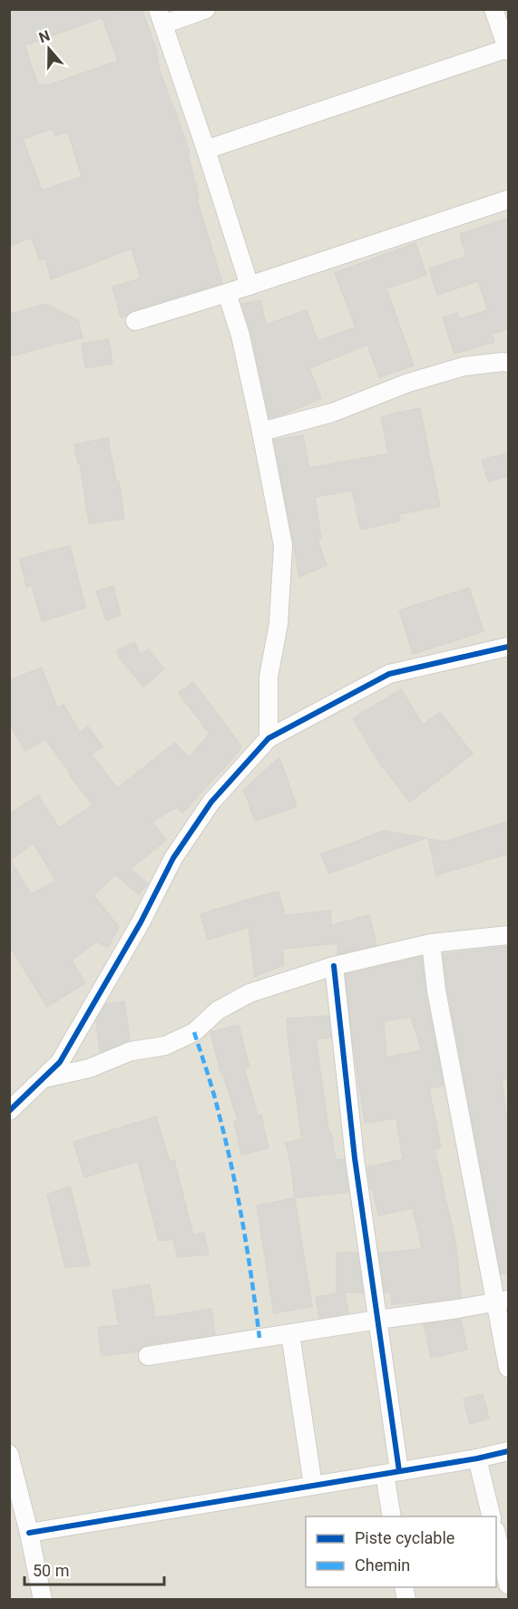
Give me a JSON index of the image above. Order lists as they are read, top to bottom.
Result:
{
  "legend": ["Piste cyclable", "Chemin"],
  "scale_bar": "50 m",
  "north": "top"
}
